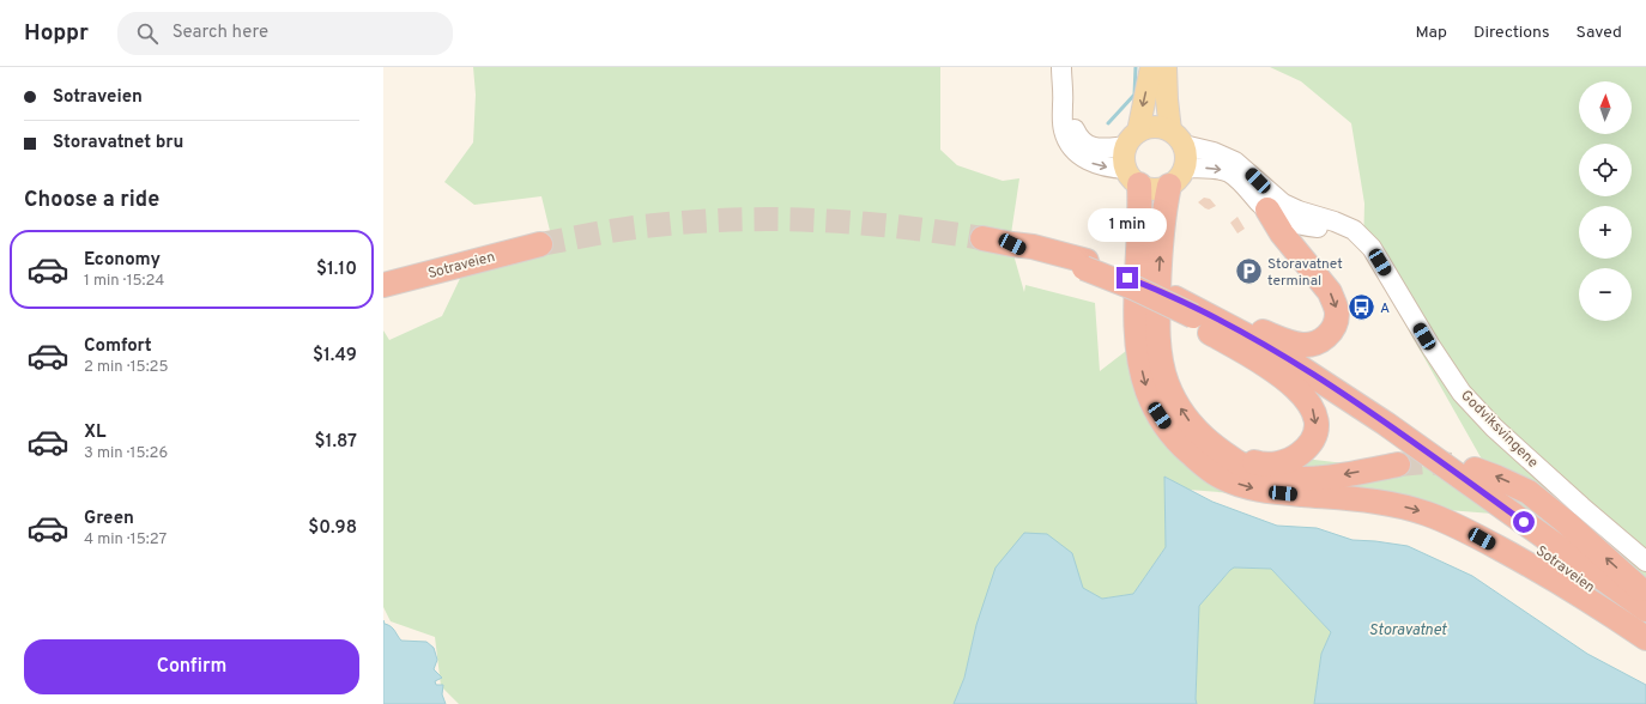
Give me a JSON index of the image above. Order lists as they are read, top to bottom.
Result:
{
  "streets": {
    "highway": ["Sotraveien"],
    "main road": ["Godviksvingene"]
  },
  "water": ["Storavatnet"],
  "places": {
    "parking": ["Storavatnet terminal"],
    "bus stop": ["A"]
  },
  "north": "top",
  "page": {
    "header": "Hoppr",
    "search": "Search here",
    "nav": ["Map", "Directions", "Saved"],
    "banner": ["Sotraveien", "Storavatnet bru"],
    "map_buttons": ["+", "−"],
    "heading": "Choose a ride",
    "bubble": "1 min",
    "list": [
      {
        "name": "Economy",
        "note": "1 min · 15:24",
        "value": "$1.10"
      },
      {
        "name": "Comfort",
        "note": "2 min · 15:25",
        "value": "$1.49"
      },
      {
        "name": "XL",
        "note": "3 min · 15:26",
        "value": "$1.87"
      },
      {
        "name": "Green",
        "note": "4 min · 15:27",
        "value": "$0.98"
      }
    ],
    "buttons": "Confirm"
  }
}
